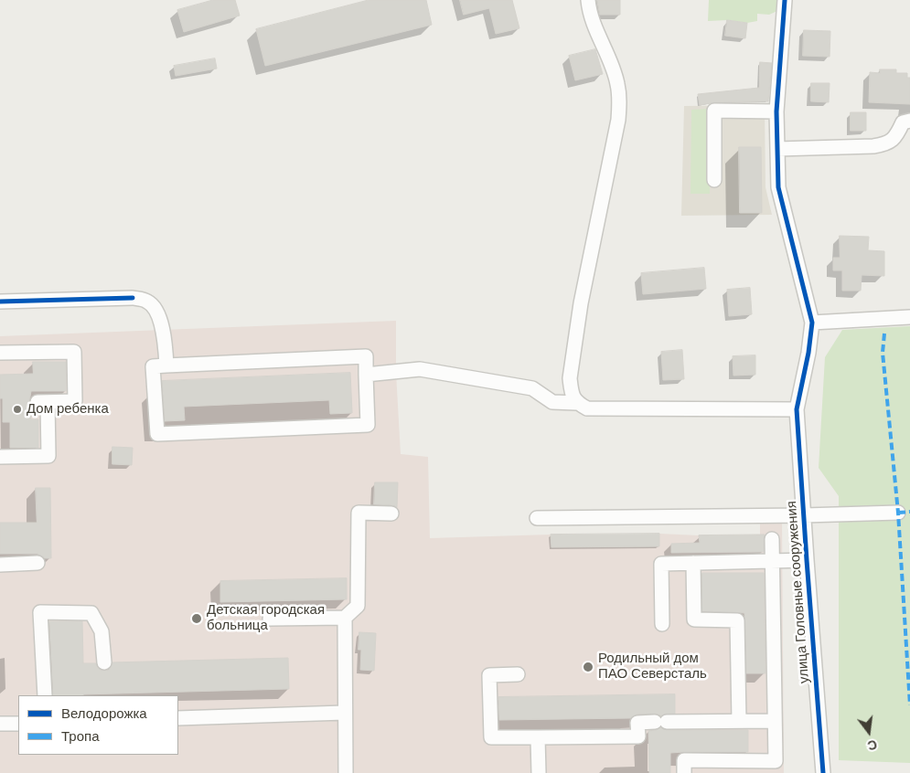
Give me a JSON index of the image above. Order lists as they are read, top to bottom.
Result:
{
  "streets": {
    "street": ["улица Головные сооружения"]
  },
  "places": ["Дом ребенка", "Детская городская больница", "Родильный дом ПАО Северсталь"],
  "legend": ["Велодорожка", "Тропа"],
  "north": "bottom"
}
